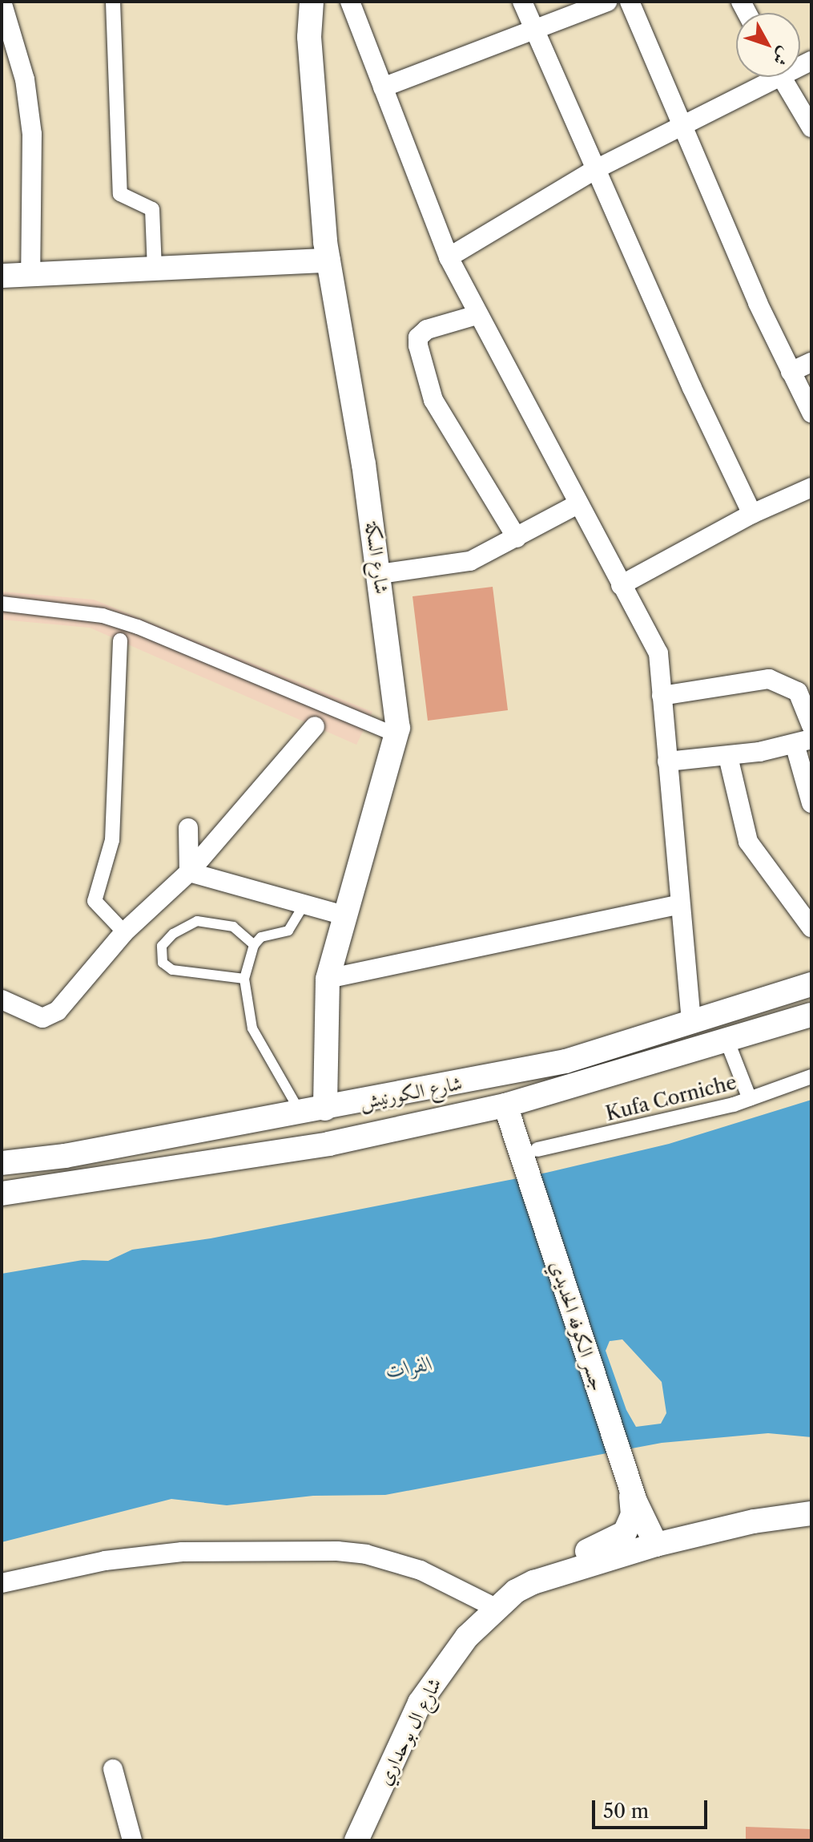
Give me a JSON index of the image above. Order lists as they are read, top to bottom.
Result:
{
  "streets": {
    "street": [
      "شارع السكة",
      "شارع الكورنيش",
      "Kufa Corniche",
      "جسر الکوفه الحديدي",
      "شارع ال بوحداري"
    ]
  },
  "crossings": [
    ["شارع السكة", "شارع الكورنيش"],
    ["شارع الكورنيش", "جسر الکوفه الحديدي"],
    ["Kufa Corniche", "جسر الکوفه الحديدي"],
    ["جسر الکوفه الحديدي", "شارع ال بوحداري"]
  ],
  "water": ["الفرات"],
  "scale_bar": "50 m",
  "north": "bottom right"
}
